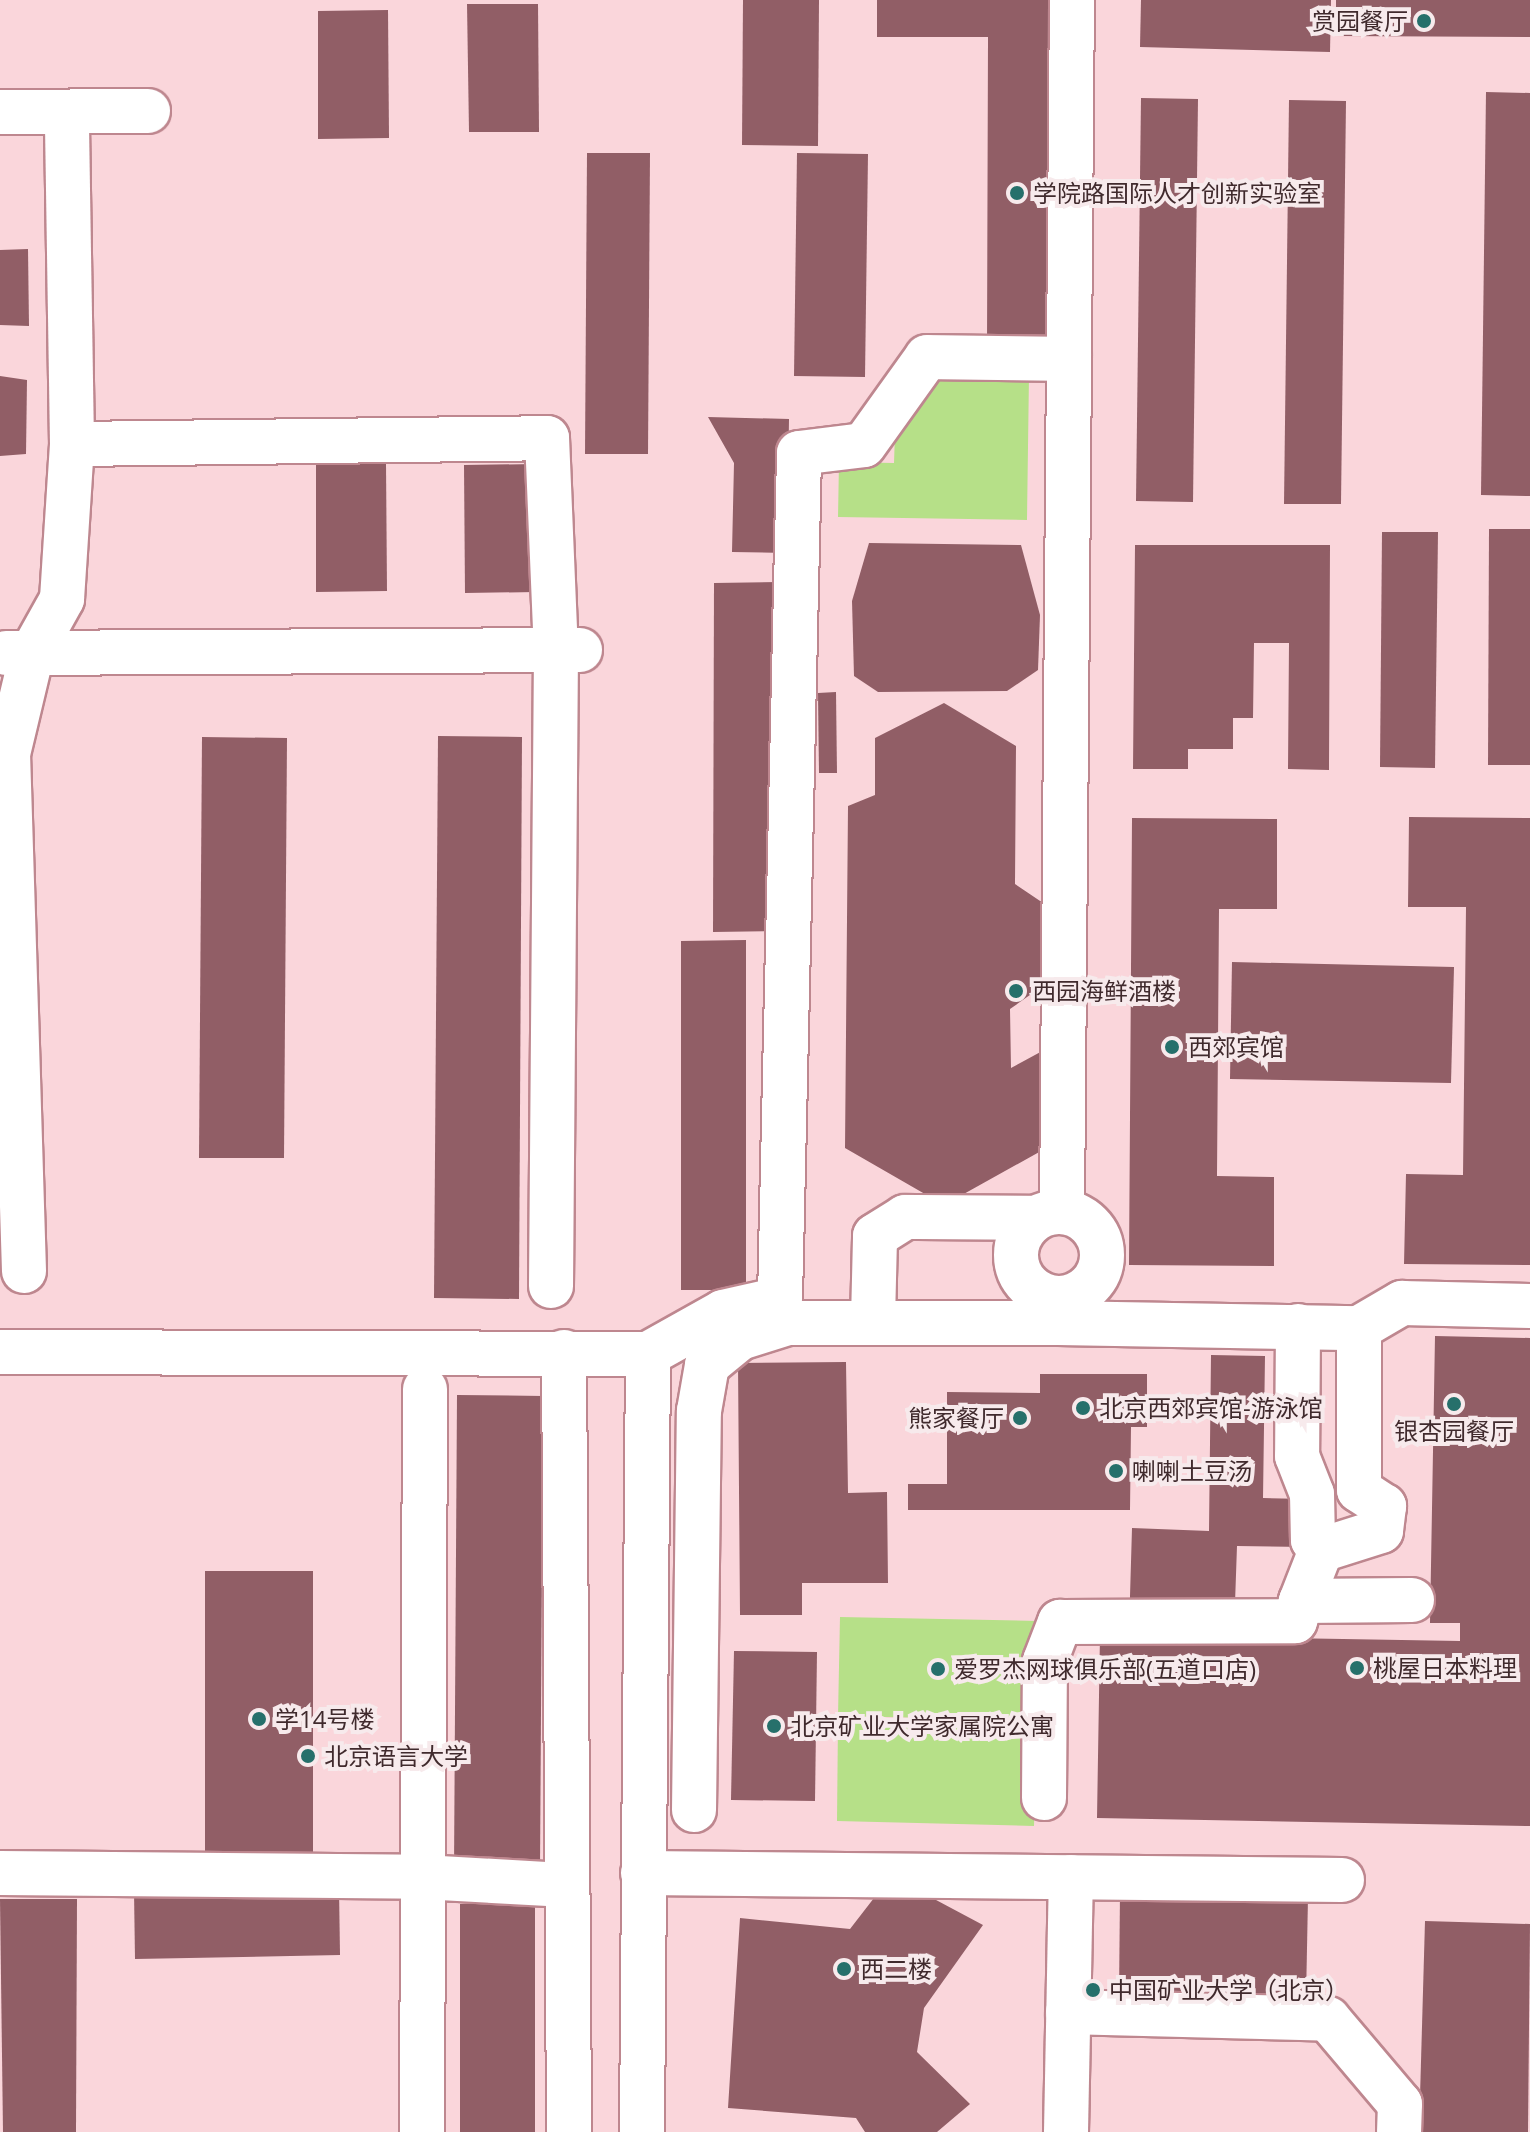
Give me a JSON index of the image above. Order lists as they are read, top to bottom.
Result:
{
  "places": [
    "赏园餐厅",
    "学院路国际人才创新实验室",
    "西园海鲜酒楼",
    "西郊宾馆",
    "银杏园餐厅",
    "北京西郊宾馆-游泳馆",
    "熊家餐厅",
    "喇喇土豆汤",
    "桃屋日本料理",
    "爱罗杰网球俱乐部(五道口店)",
    "学14号楼",
    "北京矿业大学家属院公寓",
    "北京语言大学",
    "西二楼",
    "中国矿业大学（北京）"
  ]
}
